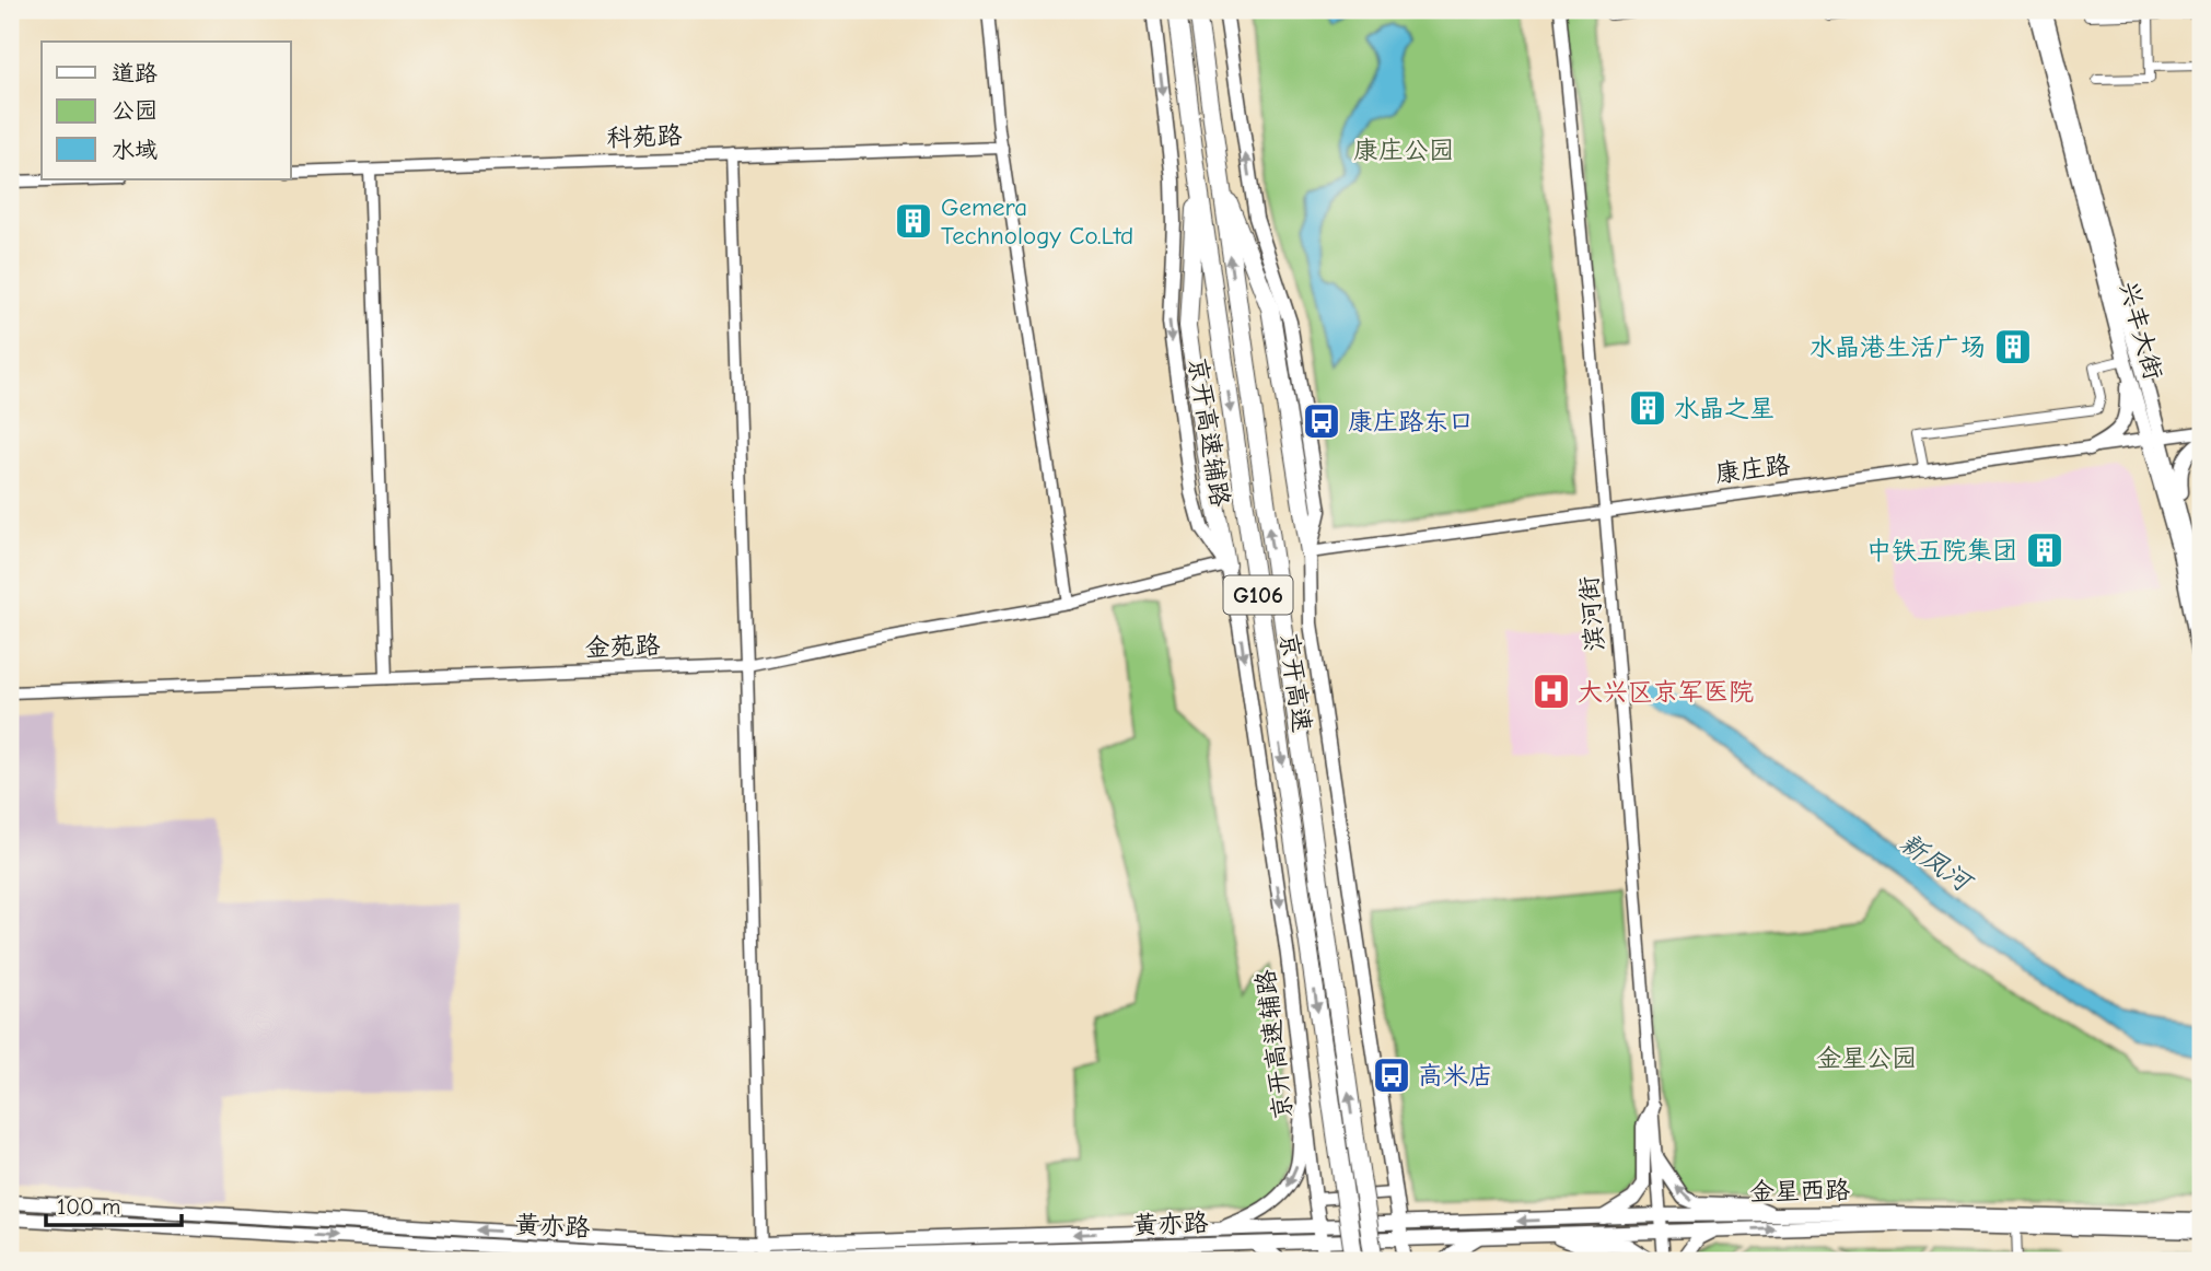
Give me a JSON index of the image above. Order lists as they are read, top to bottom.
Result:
{
  "streets": {
    "highway": ["G106", "京开高速"],
    "main road": [
      "兴丰大街",
      "京开高速辅路",
      "金星西路",
      "黄亦路"
    ],
    "street": [
      "科苑路",
      "康庄路",
      "滨河街",
      "金苑路"
    ]
  },
  "crossings": [
    ["兴丰大街", "康庄路"],
    ["京开高速辅路", "金苑路"],
    ["京开高速辅路", "黄亦路"],
    ["康庄路", "滨河街"],
    ["滨河街", "金星西路"],
    ["金星西路", "黄亦路"]
  ],
  "water": ["新凤河"],
  "parks": ["康庄公园", "金星公园"],
  "places": {
    "building": [
      "Gemera Technology Co.Ltd",
      "水晶港生活广场",
      "水晶之星",
      "中铁五院集团"
    ],
    "bus stop": ["康庄路东口", "高米店"],
    "hospital": ["大兴区京军医院"]
  },
  "legend": ["道路", "公园", "水域"],
  "scale_bar": "100 m"
}
